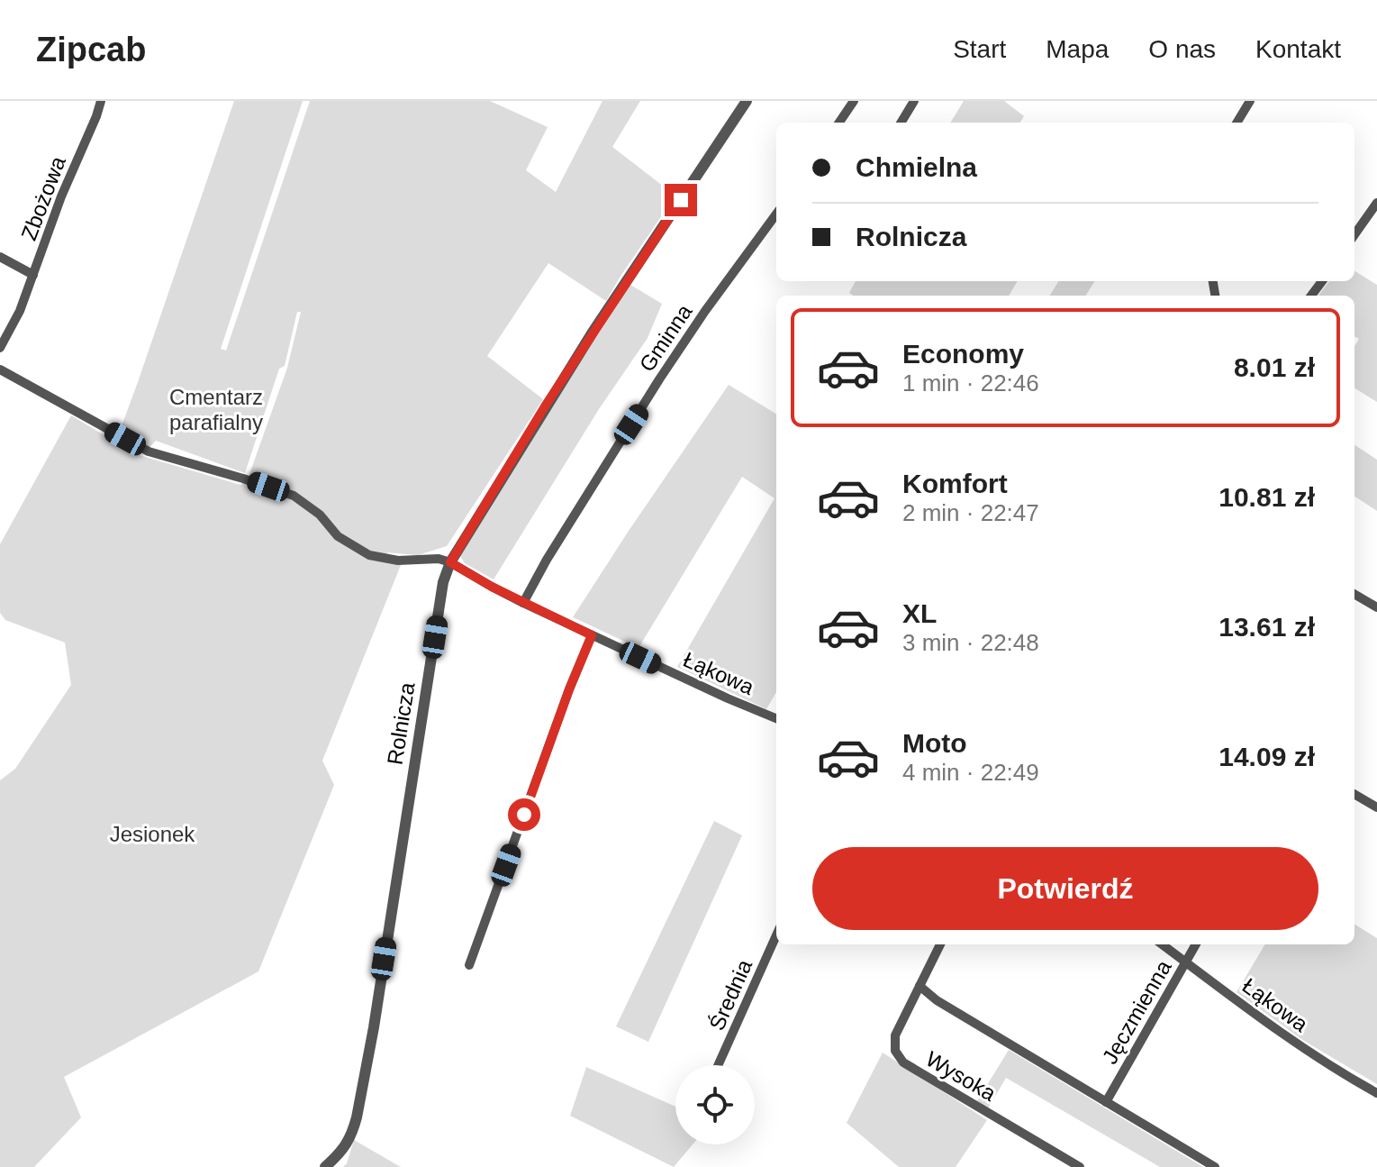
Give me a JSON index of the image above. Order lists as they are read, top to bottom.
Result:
{
  "streets": {
    "street": [
      "Zbożowa",
      "Gminna",
      "Łąkowa",
      "Rolnicza",
      "Średnia",
      "Jęczmienna",
      "Wysoka"
    ]
  },
  "crossings": [
    ["Gminna", "Łąkowa"],
    ["Łąkowa", "Rolnicza"],
    ["Łąkowa", "Jęczmienna"]
  ],
  "parks": ["Cmentarz parafialny", "Jesionek"],
  "page": {
    "header": "Zipcab",
    "nav": [
      "Start",
      "Mapa",
      "O nas",
      "Kontakt"
    ],
    "banner": ["Chmielna", "Rolnicza"],
    "list": [
      {
        "name": "Economy",
        "note": "1 min · 22:46",
        "value": "8.01 zł"
      },
      {
        "name": "Komfort",
        "note": "2 min · 22:47",
        "value": "10.81 zł"
      },
      {
        "name": "XL",
        "note": "3 min · 22:48",
        "value": "13.61 zł"
      },
      {
        "name": "Moto",
        "note": "4 min · 22:49",
        "value": "14.09 zł"
      }
    ],
    "buttons": "Potwierdź"
  }
}
